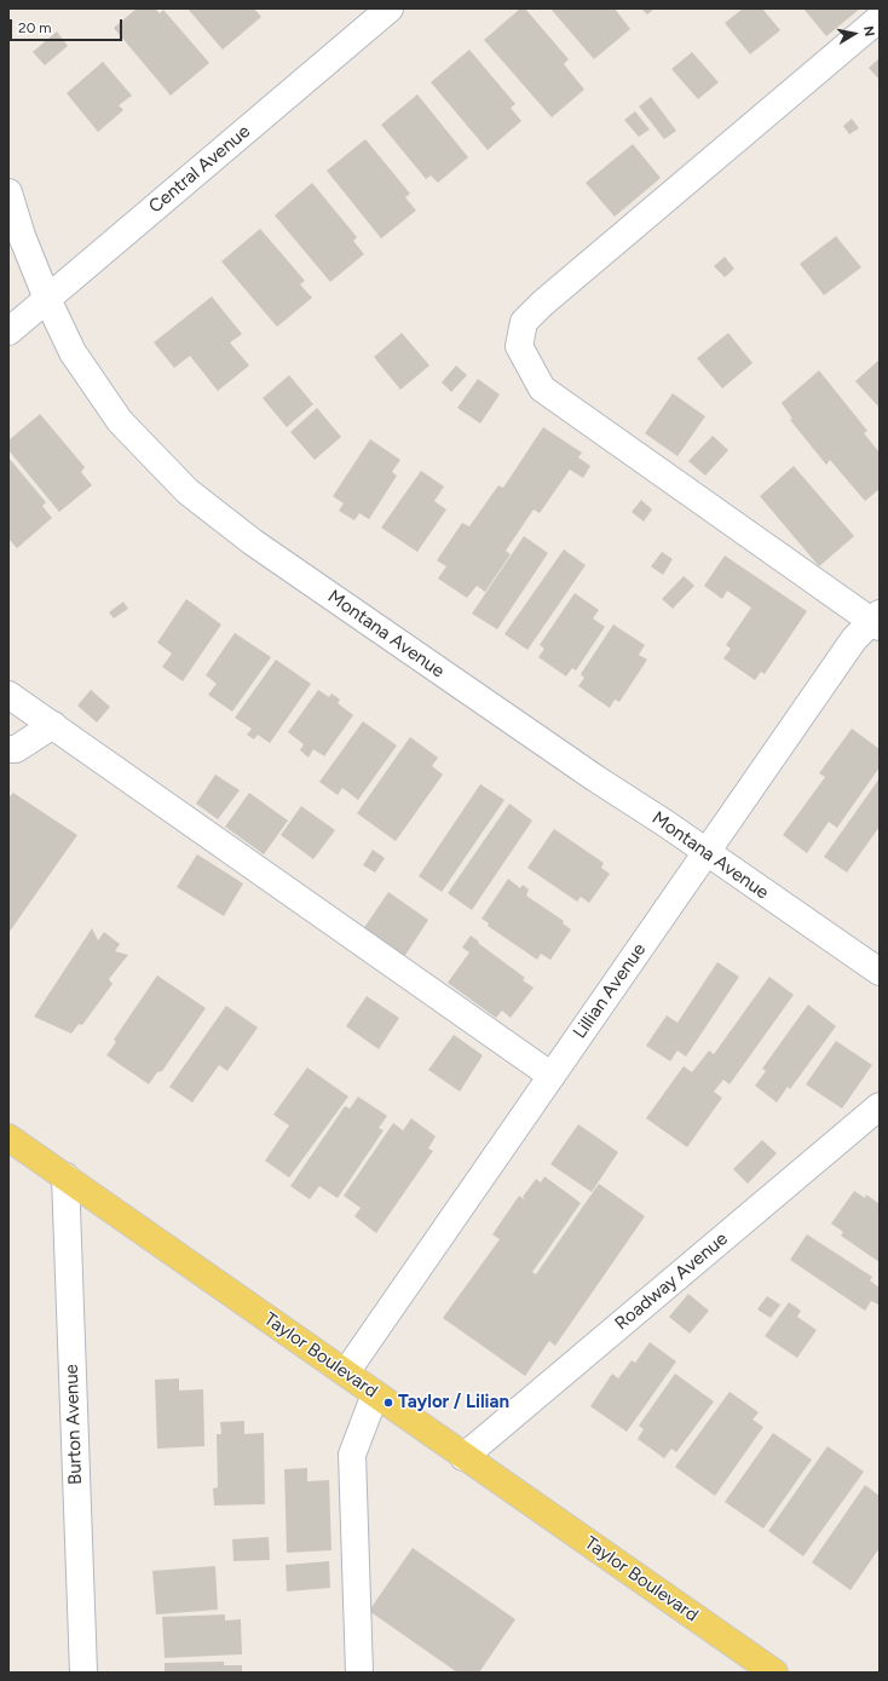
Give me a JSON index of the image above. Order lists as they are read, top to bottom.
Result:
{
  "streets": {
    "main road": ["Taylor Boulevard"],
    "street": [
      "Central Avenue",
      "Montana Avenue",
      "Lillian Avenue",
      "Roadway Avenue",
      "Burton Avenue"
    ]
  },
  "crossings": [
    ["Central Avenue", "Montana Avenue"],
    ["Montana Avenue", "Lillian Avenue"],
    ["Lillian Avenue", "Taylor Boulevard"],
    ["Roadway Avenue", "Taylor Boulevard"],
    ["Taylor Boulevard", "Burton Avenue"]
  ],
  "places": ["Taylor / Lilian"],
  "scale_bar": "20 m",
  "north": "right"
}
